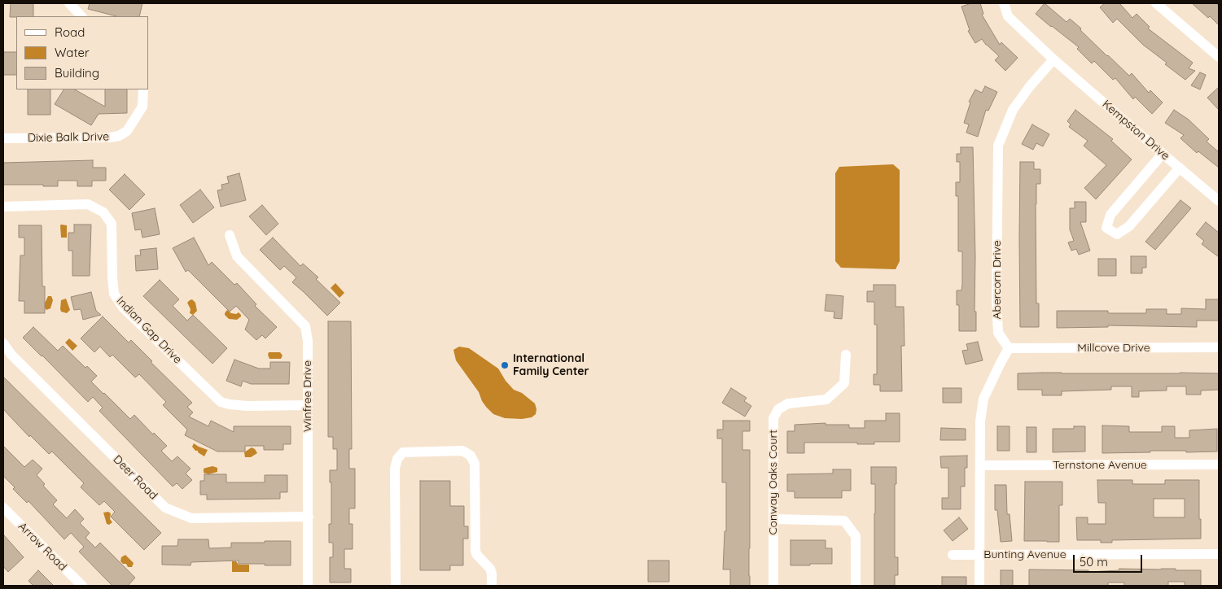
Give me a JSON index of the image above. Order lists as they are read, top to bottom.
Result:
{
  "streets": {
    "street": [
      "Kempston Drive",
      "Dixie Balk Drive",
      "Abercorn Drive",
      "Indian Gap Drive",
      "Millcove Drive",
      "Winfree Drive",
      "Ternstone Avenue",
      "Deer Road",
      "Conway Oaks Court",
      "Arrow Road",
      "Bunting Avenue"
    ]
  },
  "crossings": [
    ["Kempston Drive", "Abercorn Drive"],
    ["Abercorn Drive", "Millcove Drive"],
    ["Indian Gap Drive", "Winfree Drive"],
    ["Winfree Drive", "Deer Road"]
  ],
  "places": ["International Family Center"],
  "legend": ["Road", "Water", "Building"],
  "scale_bar": "50 m"
}
